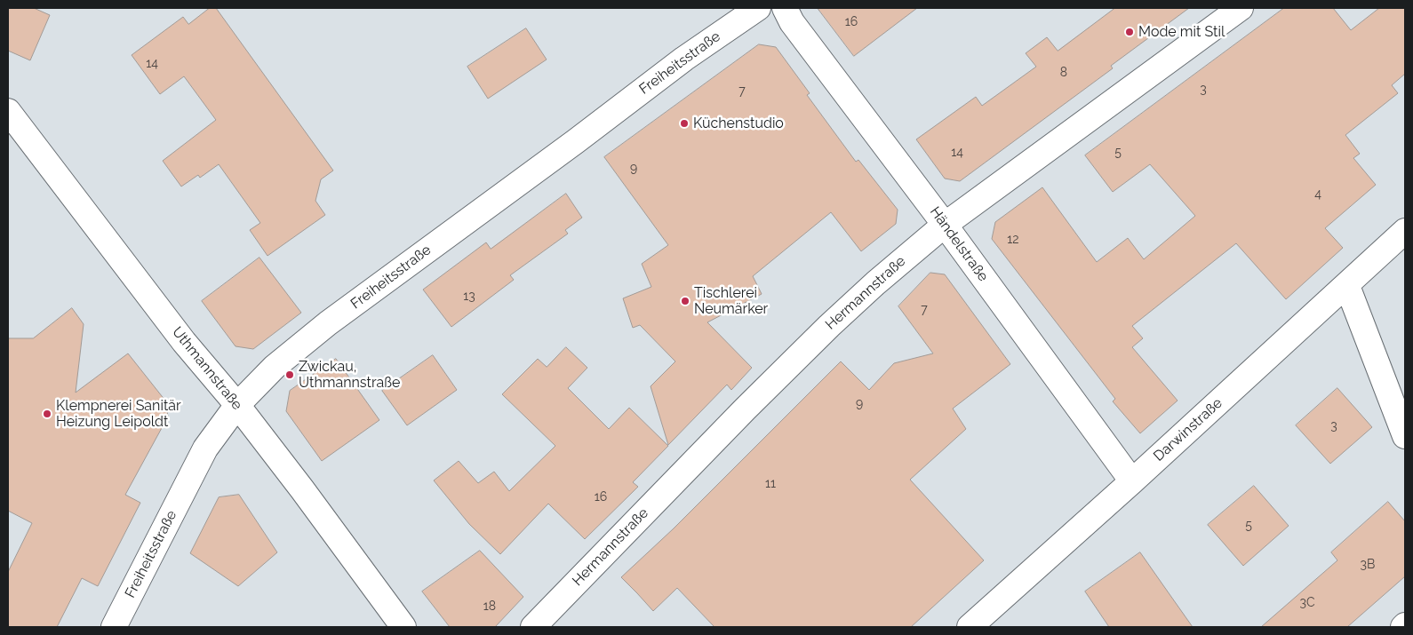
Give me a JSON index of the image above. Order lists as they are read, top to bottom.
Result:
{
  "streets": {
    "street": [
      "Freiheitsstraße",
      "Händelstraße",
      "Hermannstraße",
      "Uthmannstraße",
      "Darwinstraße"
    ]
  },
  "crossings": [
    ["Freiheitsstraße", "Uthmannstraße"],
    ["Händelstraße", "Hermannstraße"],
    ["Händelstraße", "Darwinstraße"]
  ],
  "places": [
    "Mode mit Stil",
    "Küchenstudio",
    "Tischlerei Neumärker",
    "Zwickau, Uthmannstraße",
    "Klempnerei Sanitär Heizung Leipoldt"
  ],
  "house_numbers": [
    "16",
    "14",
    "8",
    "3",
    "7",
    "14",
    "5",
    "9",
    "4",
    "12",
    "13",
    "7",
    "9",
    "3",
    "11",
    "16",
    "5",
    "3B",
    "3C",
    "18"
  ]
}
